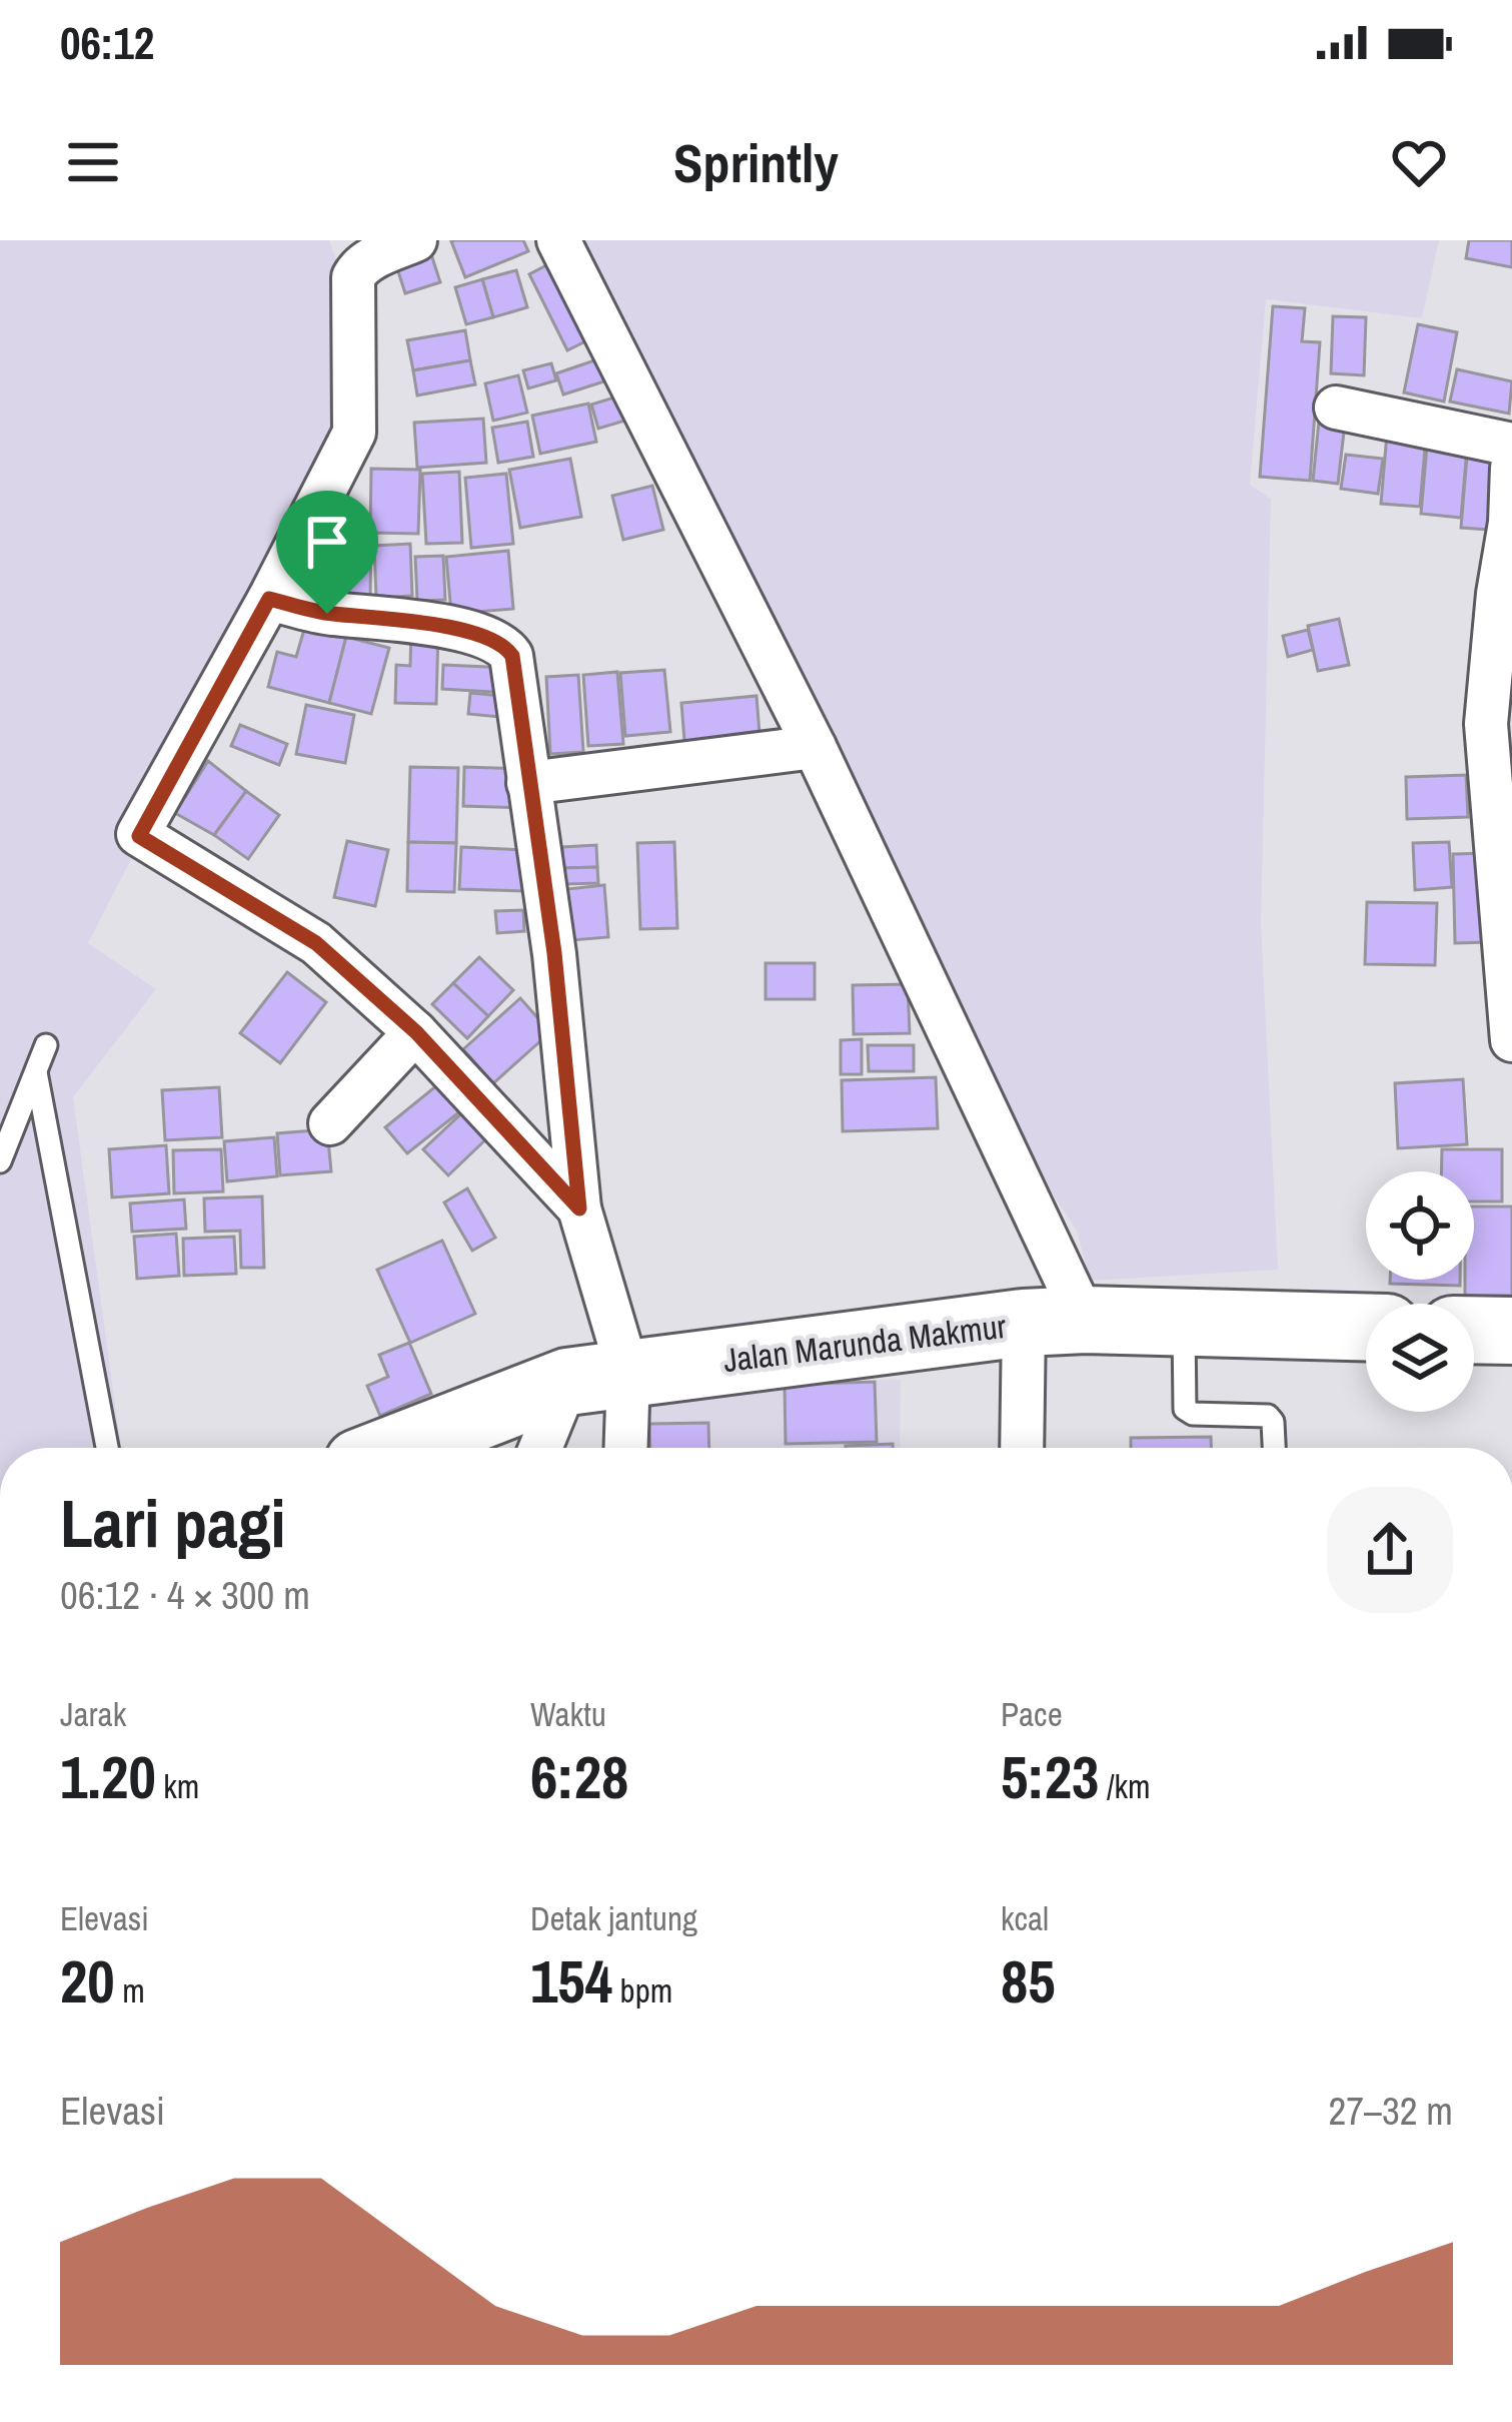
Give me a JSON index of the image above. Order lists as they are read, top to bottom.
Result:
{
  "streets": {
    "main road": ["Jalan Marunda Makmur"]
  },
  "page": {
    "status": "06:12",
    "header": "Sprintly",
    "heading": ["Lari pagi", "06:12 · 4 × 300 m"],
    "stats": [
      ["Jarak", "1.20 km"],
      ["Waktu", "6:28"],
      ["Pace", "5:23 /km"],
      ["Elevasi", "20 m"],
      ["Detak jantung", "154 bpm"],
      ["kcal", "85"]
    ],
    "chart": ["Elevasi", "27–32 m"]
  }
}
